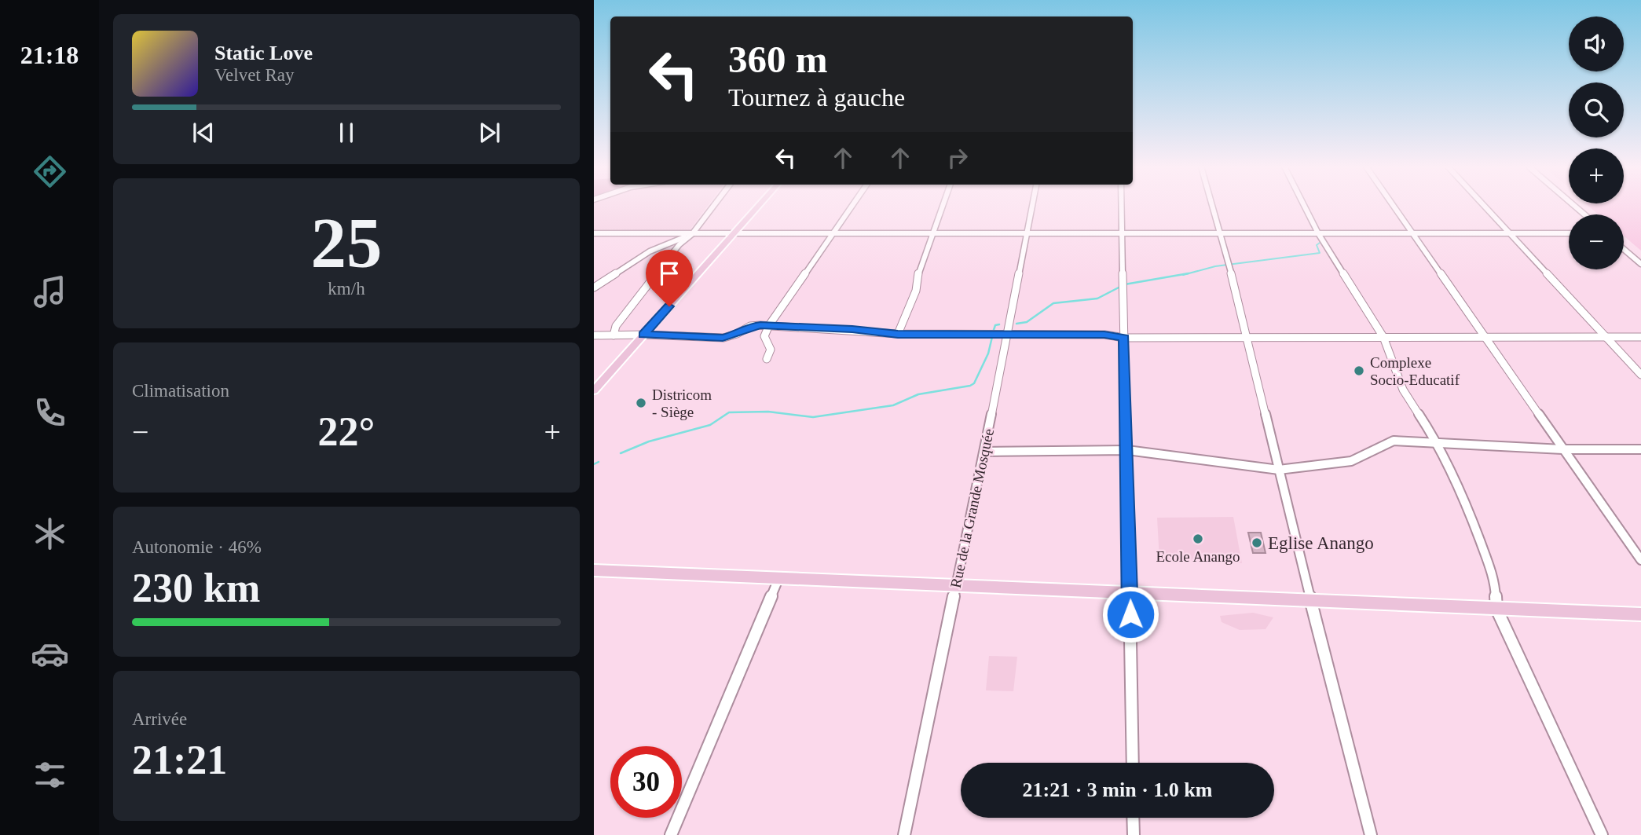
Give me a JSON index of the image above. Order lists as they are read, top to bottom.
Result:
{
  "streets": {
    "street": ["Rue de la Grande Mosquée"]
  },
  "places": [
    "Complexe Socio-Educatif",
    "Districom - Siège",
    "Ecole Anango",
    "Eglise Anango"
  ],
  "page": {
    "tabs": "21:18",
    "map_buttons": ["+", "−"],
    "turn": ["360 m", "Tournez à gauche"],
    "song": ["Static Love", "Velvet Ray"],
    "tile": [
      ["25", "km/h"],
      "Climatisation",
      ["Autonomie · 46%", "230 km"],
      ["Arrivée", "21:21"]
    ],
    "heat": ["−", "22°", "+"],
    "limit": "30",
    "trip": "21:21 · 3 min · 1.0 km"
  }
}
